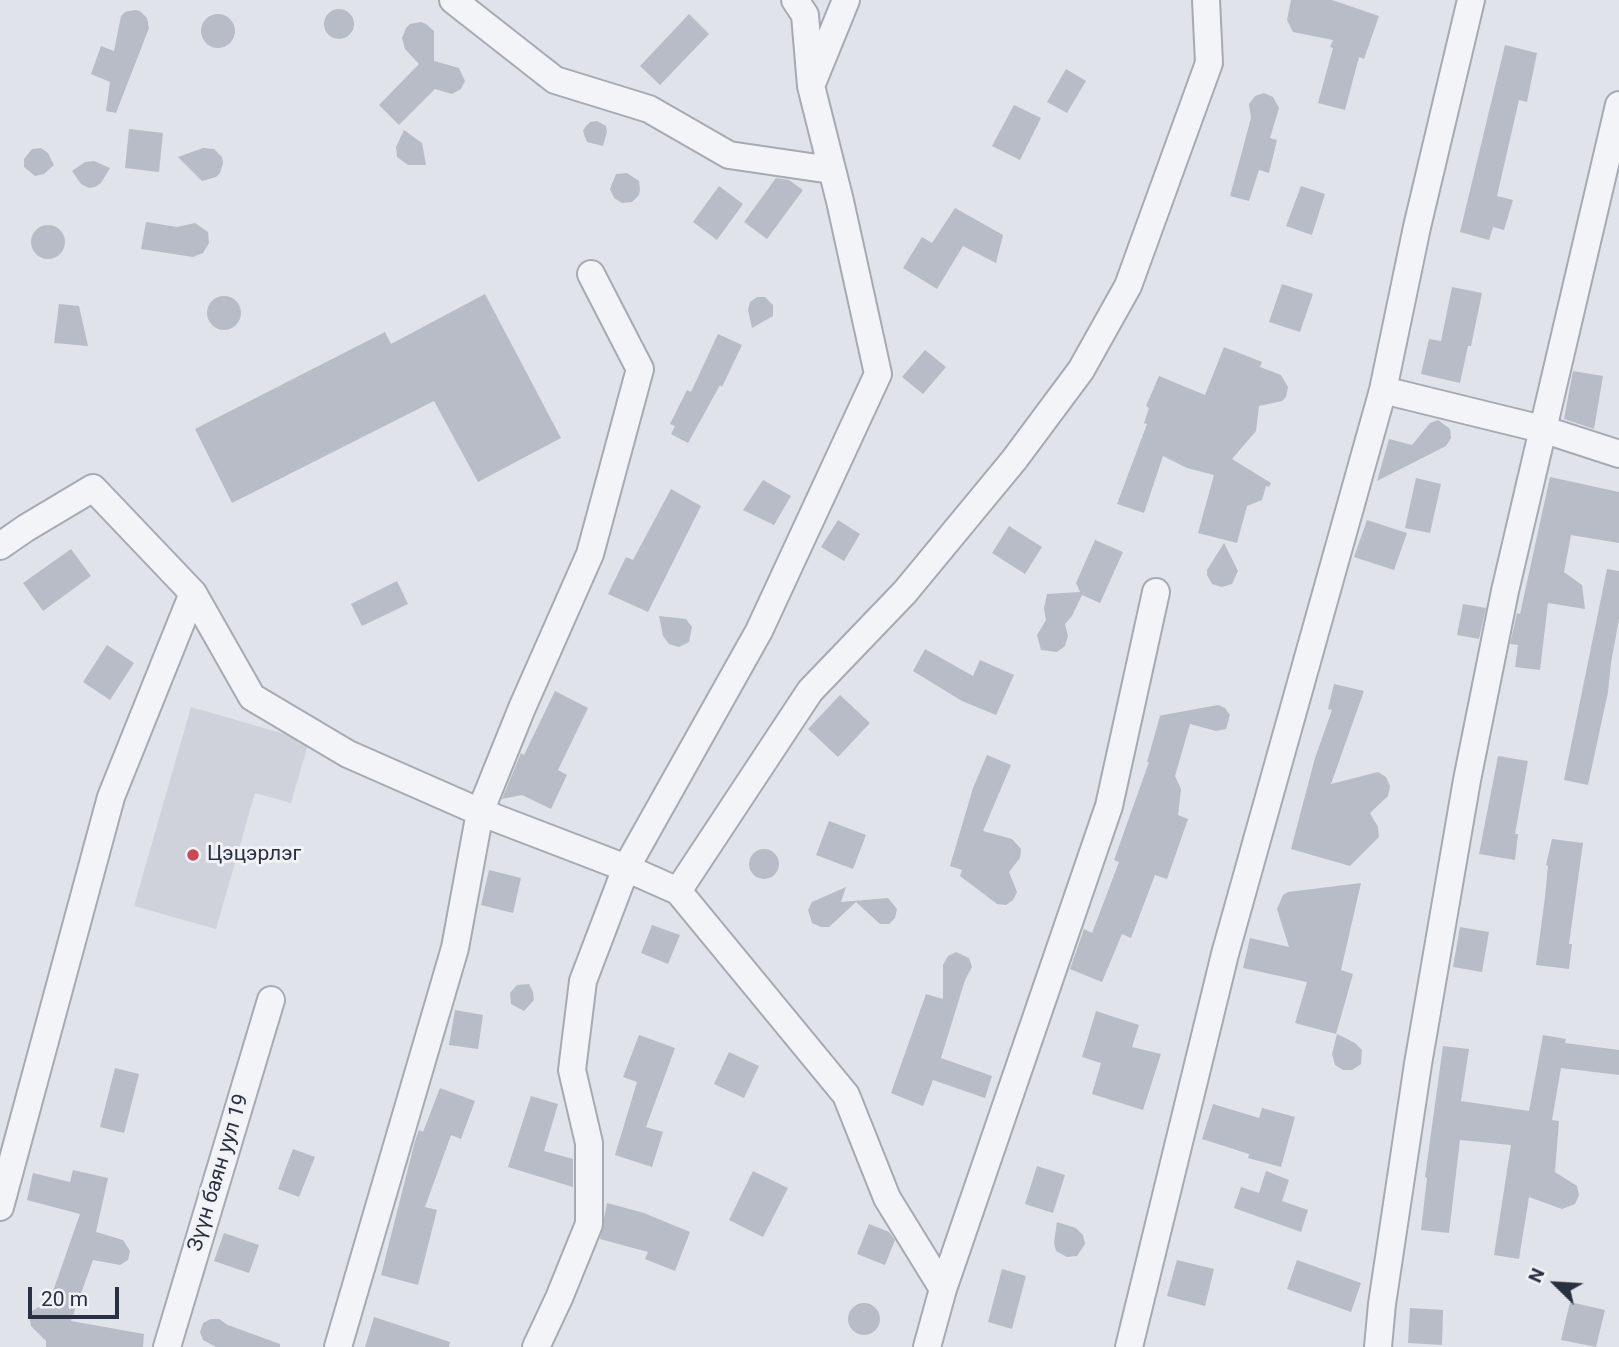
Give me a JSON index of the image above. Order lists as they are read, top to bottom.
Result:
{
  "streets": {
    "street": ["Зүүн баян уул 19"]
  },
  "places": ["Цэцэрлэг"],
  "scale_bar": "20 m",
  "north": "top left"
}
